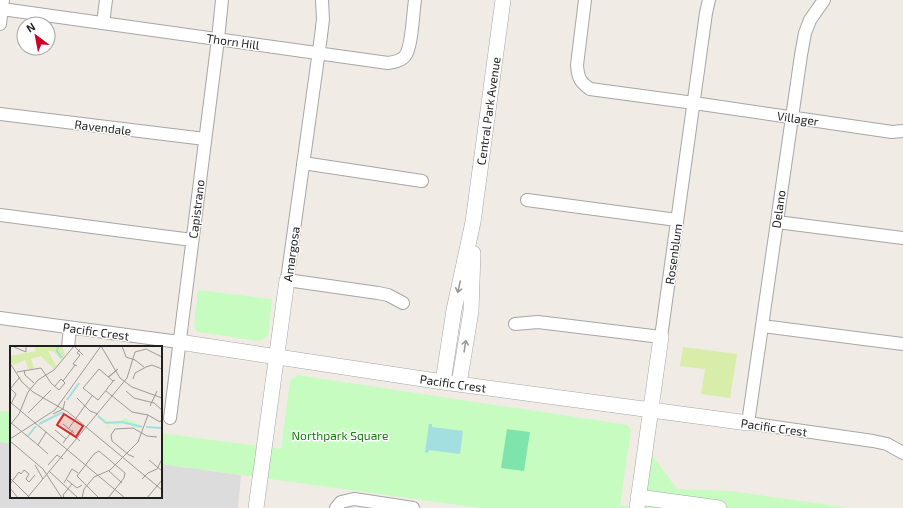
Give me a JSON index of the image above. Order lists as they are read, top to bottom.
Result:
{
  "streets": {
    "street": [
      "Thorn Hill",
      "Central Park Avenue",
      "Villager",
      "Ravendale",
      "Capistrano",
      "Delano",
      "Amargosa",
      "Rosenblum",
      "Pacific Crest"
    ]
  },
  "crossings": [
    ["Thorn Hill", "Capistrano"],
    ["Thorn Hill", "Amargosa"],
    ["Central Park Avenue", "Pacific Crest"],
    ["Villager", "Delano"],
    ["Villager", "Rosenblum"],
    ["Ravendale", "Capistrano"],
    ["Capistrano", "Pacific Crest"],
    ["Delano", "Pacific Crest"],
    ["Amargosa", "Pacific Crest"],
    ["Rosenblum", "Pacific Crest"]
  ],
  "parks": ["Northpark Square"],
  "north": "top left"
}
